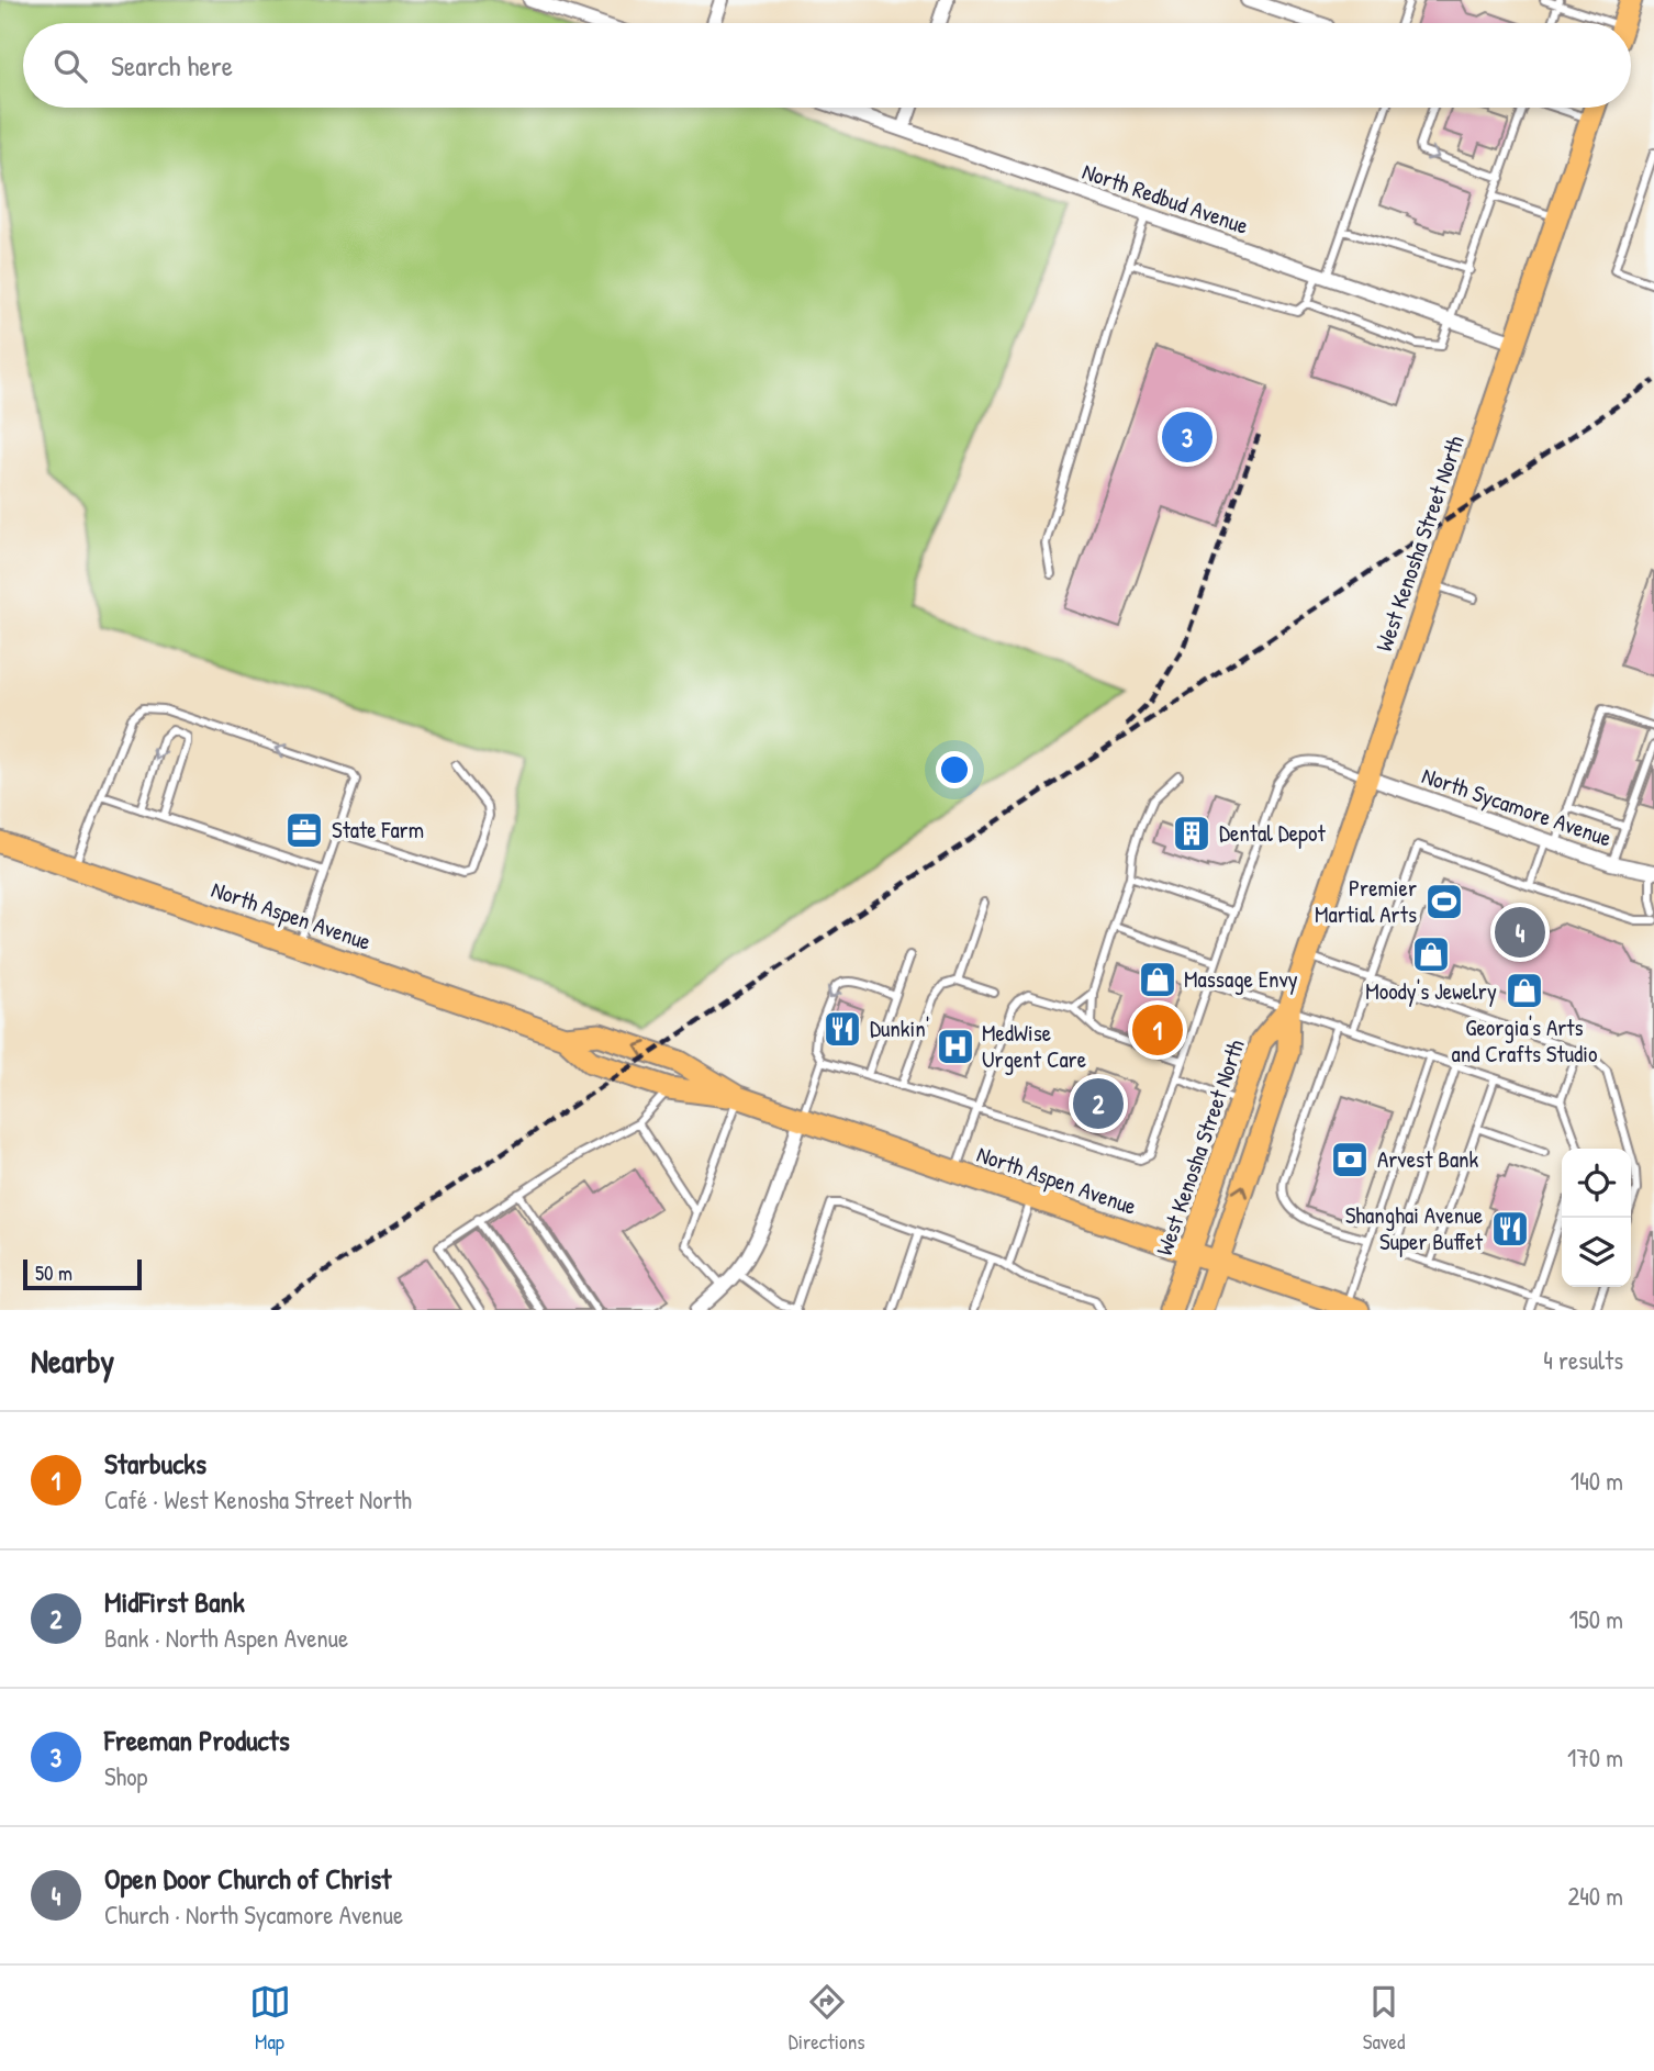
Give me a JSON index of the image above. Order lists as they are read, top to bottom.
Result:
{
  "streets": {
    "main road": ["West Kenosha Street North", "North Aspen Avenue"],
    "street": ["North Redbud Avenue", "North Sycamore Avenue"]
  },
  "crossings": [
    ["North Redbud Avenue", "West Kenosha Street North"],
    ["West Kenosha Street North", "North Sycamore Avenue"],
    ["West Kenosha Street North", "North Aspen Avenue"]
  ],
  "places": {
    "office": ["State Farm"],
    "building": ["Dental Depot"],
    "sports": ["Premier Martial Arts"],
    "shop": ["Moody's Jewelry", "Massage Envy", "Georgia's Arts and Crafts Studio"],
    "restaurant": ["Dunkin'", "Shanghai Avenue Super Buffet"],
    "hospital": ["MedWise Urgent Care"],
    "bank": ["Arvest Bank"]
  },
  "scale_bar": "50 m",
  "page": {
    "search": "Search here",
    "pins": [
      "3",
      "4",
      "1",
      "2"
    ],
    "scale": "50 m",
    "heading": ["Nearby", "4 results"],
    "list": [
      {
        "mark": "1",
        "name": "Starbucks",
        "note": "Café · West Kenosha Street North",
        "value": "140 m"
      },
      {
        "mark": "2",
        "name": "MidFirst Bank",
        "note": "Bank · North Aspen Avenue",
        "value": "150 m"
      },
      {
        "mark": "3",
        "name": "Freeman Products",
        "note": "Shop",
        "value": "170 m"
      },
      {
        "mark": "4",
        "name": "Open Door Church of Christ",
        "note": "Church · North Sycamore Avenue",
        "value": "240 m"
      }
    ],
    "nav": ["Map", "Directions", "Saved"]
  }
}
